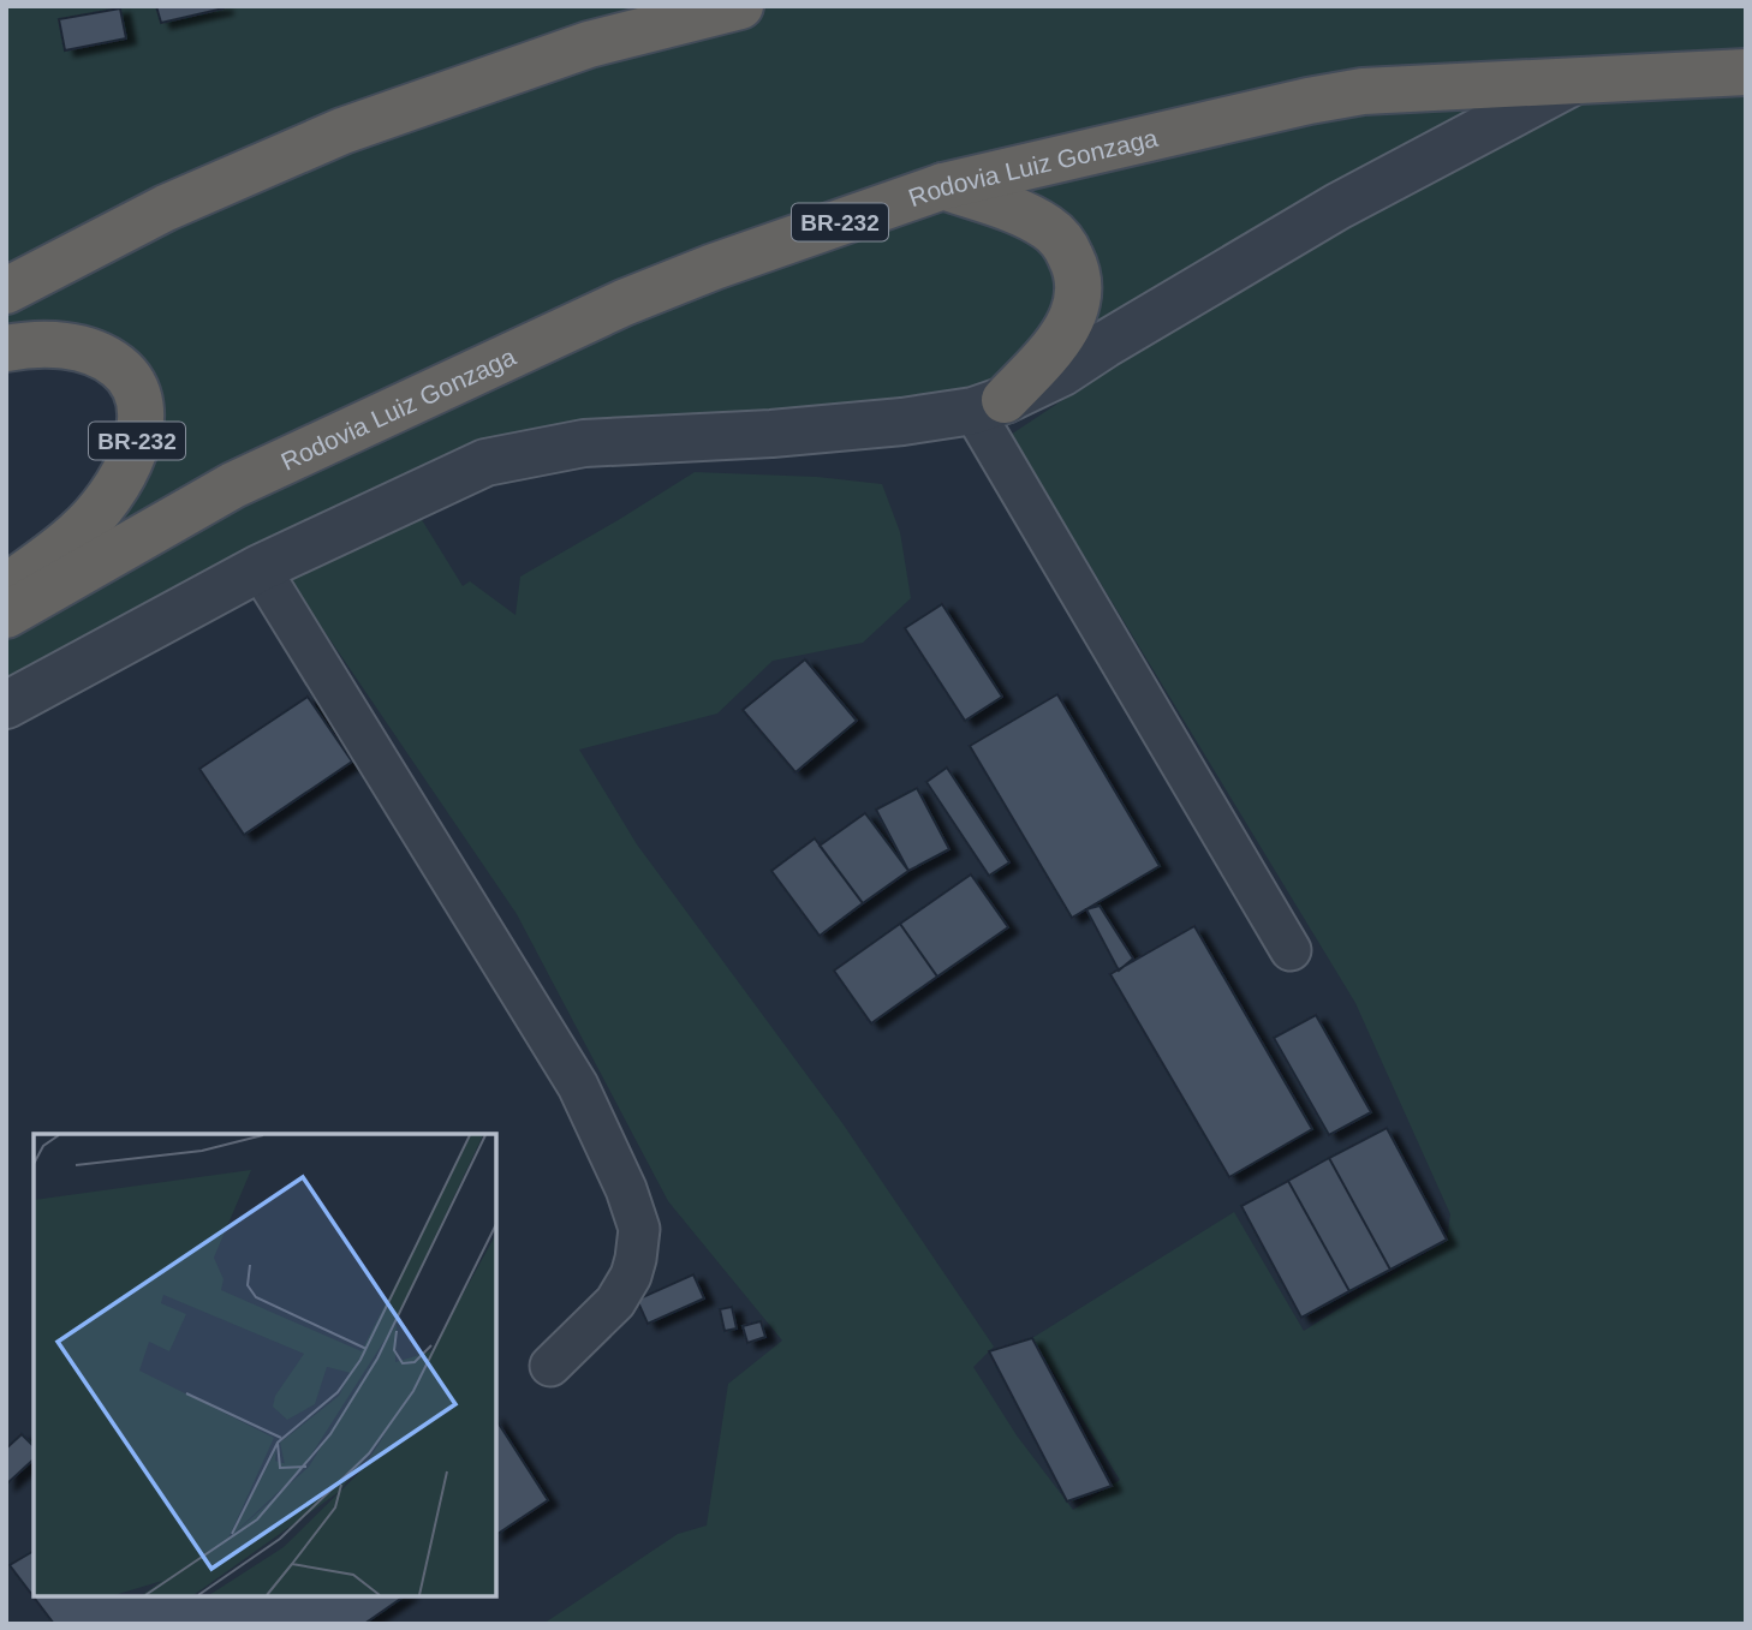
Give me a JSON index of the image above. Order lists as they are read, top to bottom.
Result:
{
  "streets": {
    "highway": ["Rodovia Luiz Gonzaga", "BR-232"]
  }
}
